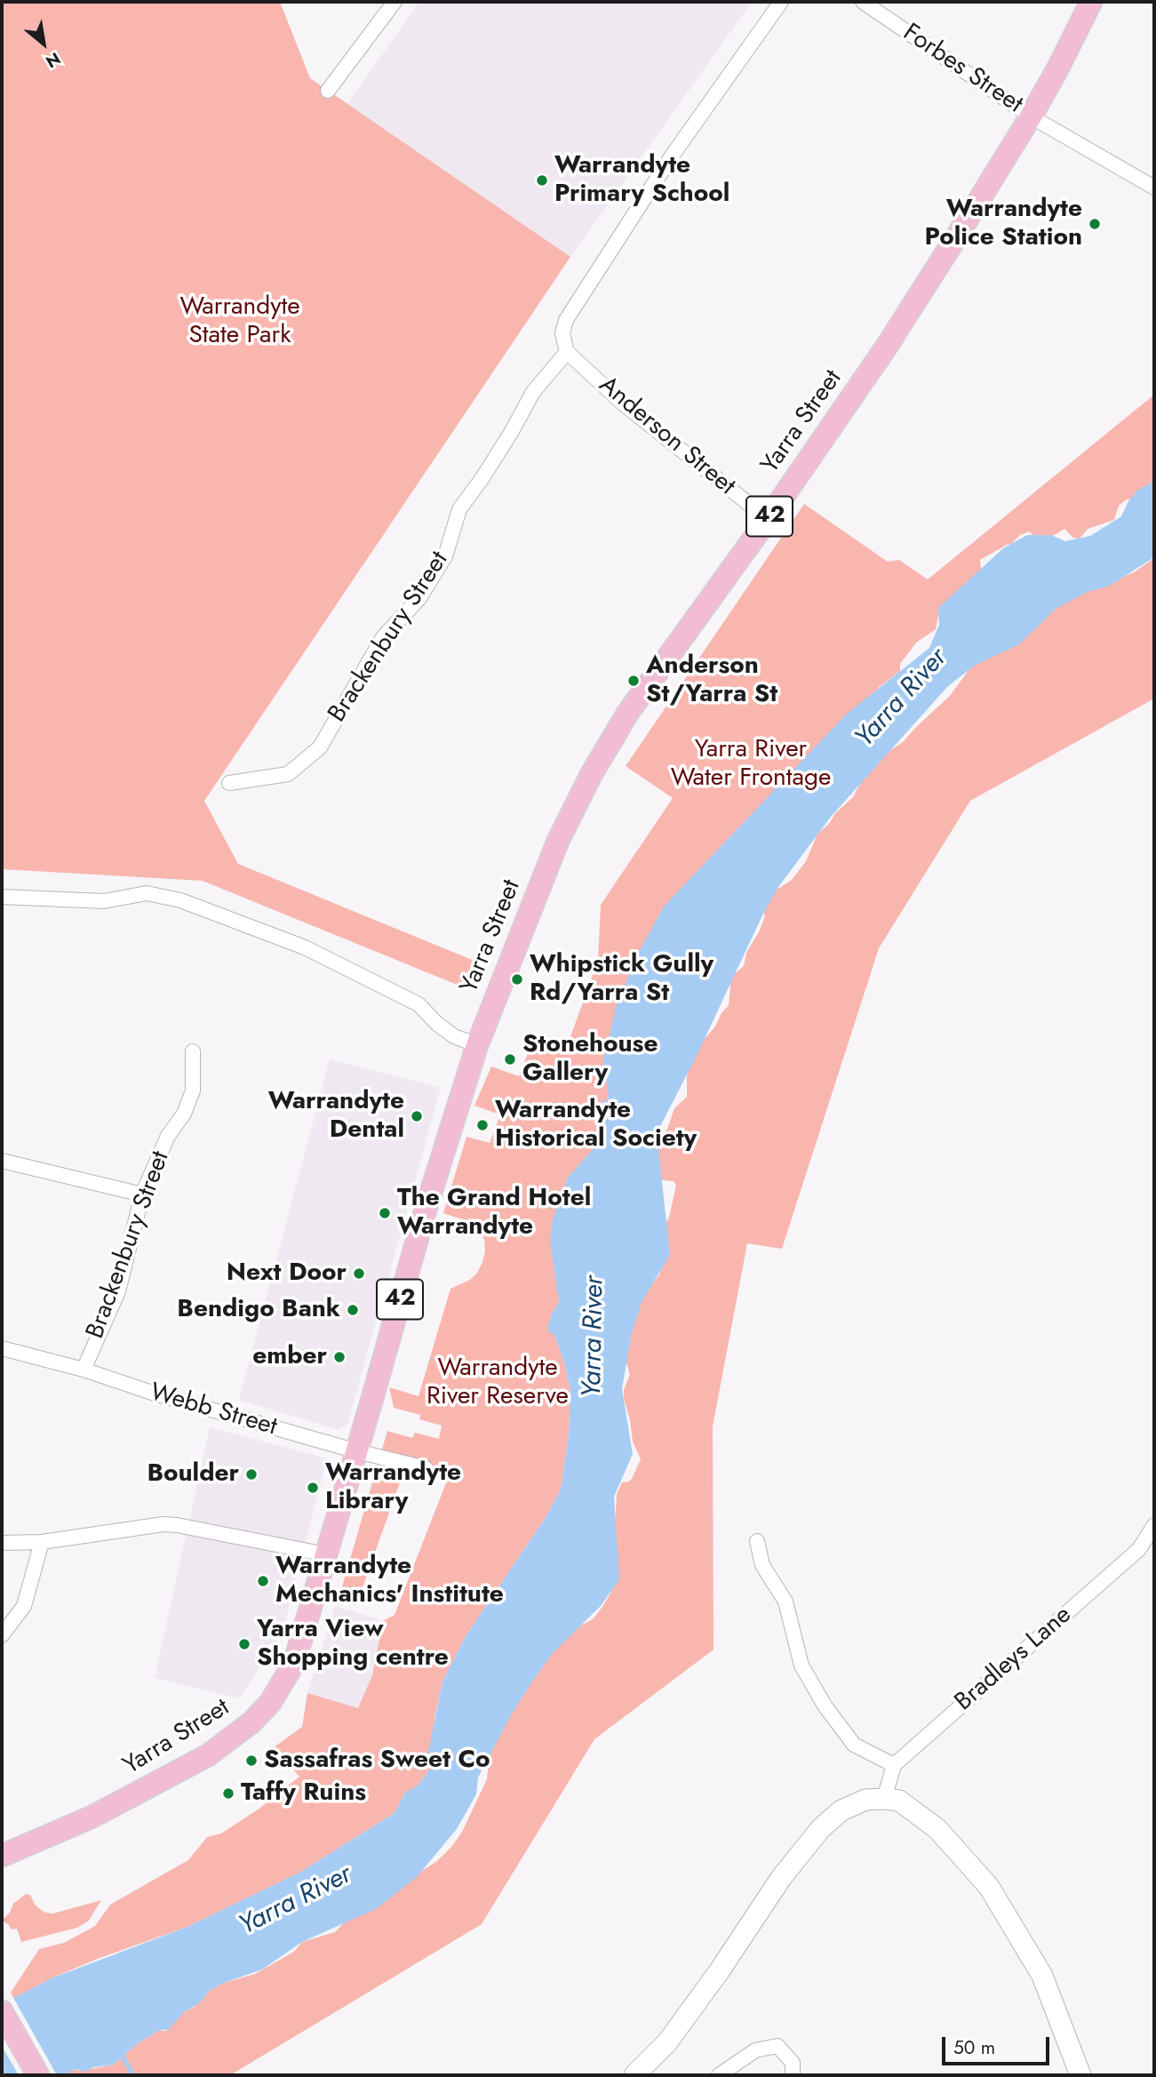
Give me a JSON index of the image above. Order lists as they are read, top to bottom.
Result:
{
  "streets": {
    "main road": ["Yarra Street", "42"],
    "street": [
      "Forbes Street",
      "Anderson Street",
      "Brackenbury Street",
      "Webb Street",
      "Bradleys Lane"
    ]
  },
  "crossings": [
    ["Forbes Street", "Yarra Street"],
    ["Yarra Street", "Anderson Street"],
    ["Yarra Street", "Webb Street"],
    ["Anderson Street", "Brackenbury Street"],
    ["Brackenbury Street", "Webb Street"]
  ],
  "water": ["Yarra River"],
  "parks": ["Warrandyte State Park", "Yarra River Water Frontage", "Warrandyte River Reserve"],
  "places": [
    "Warrandyte Primary School",
    "Warrandyte Police Station",
    "Anderson St/Yarra St",
    "Whipstick Gully Rd/Yarra St",
    "Stonehouse Gallery",
    "Warrandyte Dental",
    "Warrandyte Historical Society",
    "The Grand Hotel Warrandyte",
    "Next Door",
    "Bendigo Bank",
    "ember",
    "Boulder",
    "Warrandyte Library",
    "Warrandyte Mechanics' Institute",
    "Yarra View Shopping centre",
    "Sassafras Sweet Co",
    "Taffy Ruins"
  ],
  "scale_bar": "50 m",
  "north": "bottom right"
}
